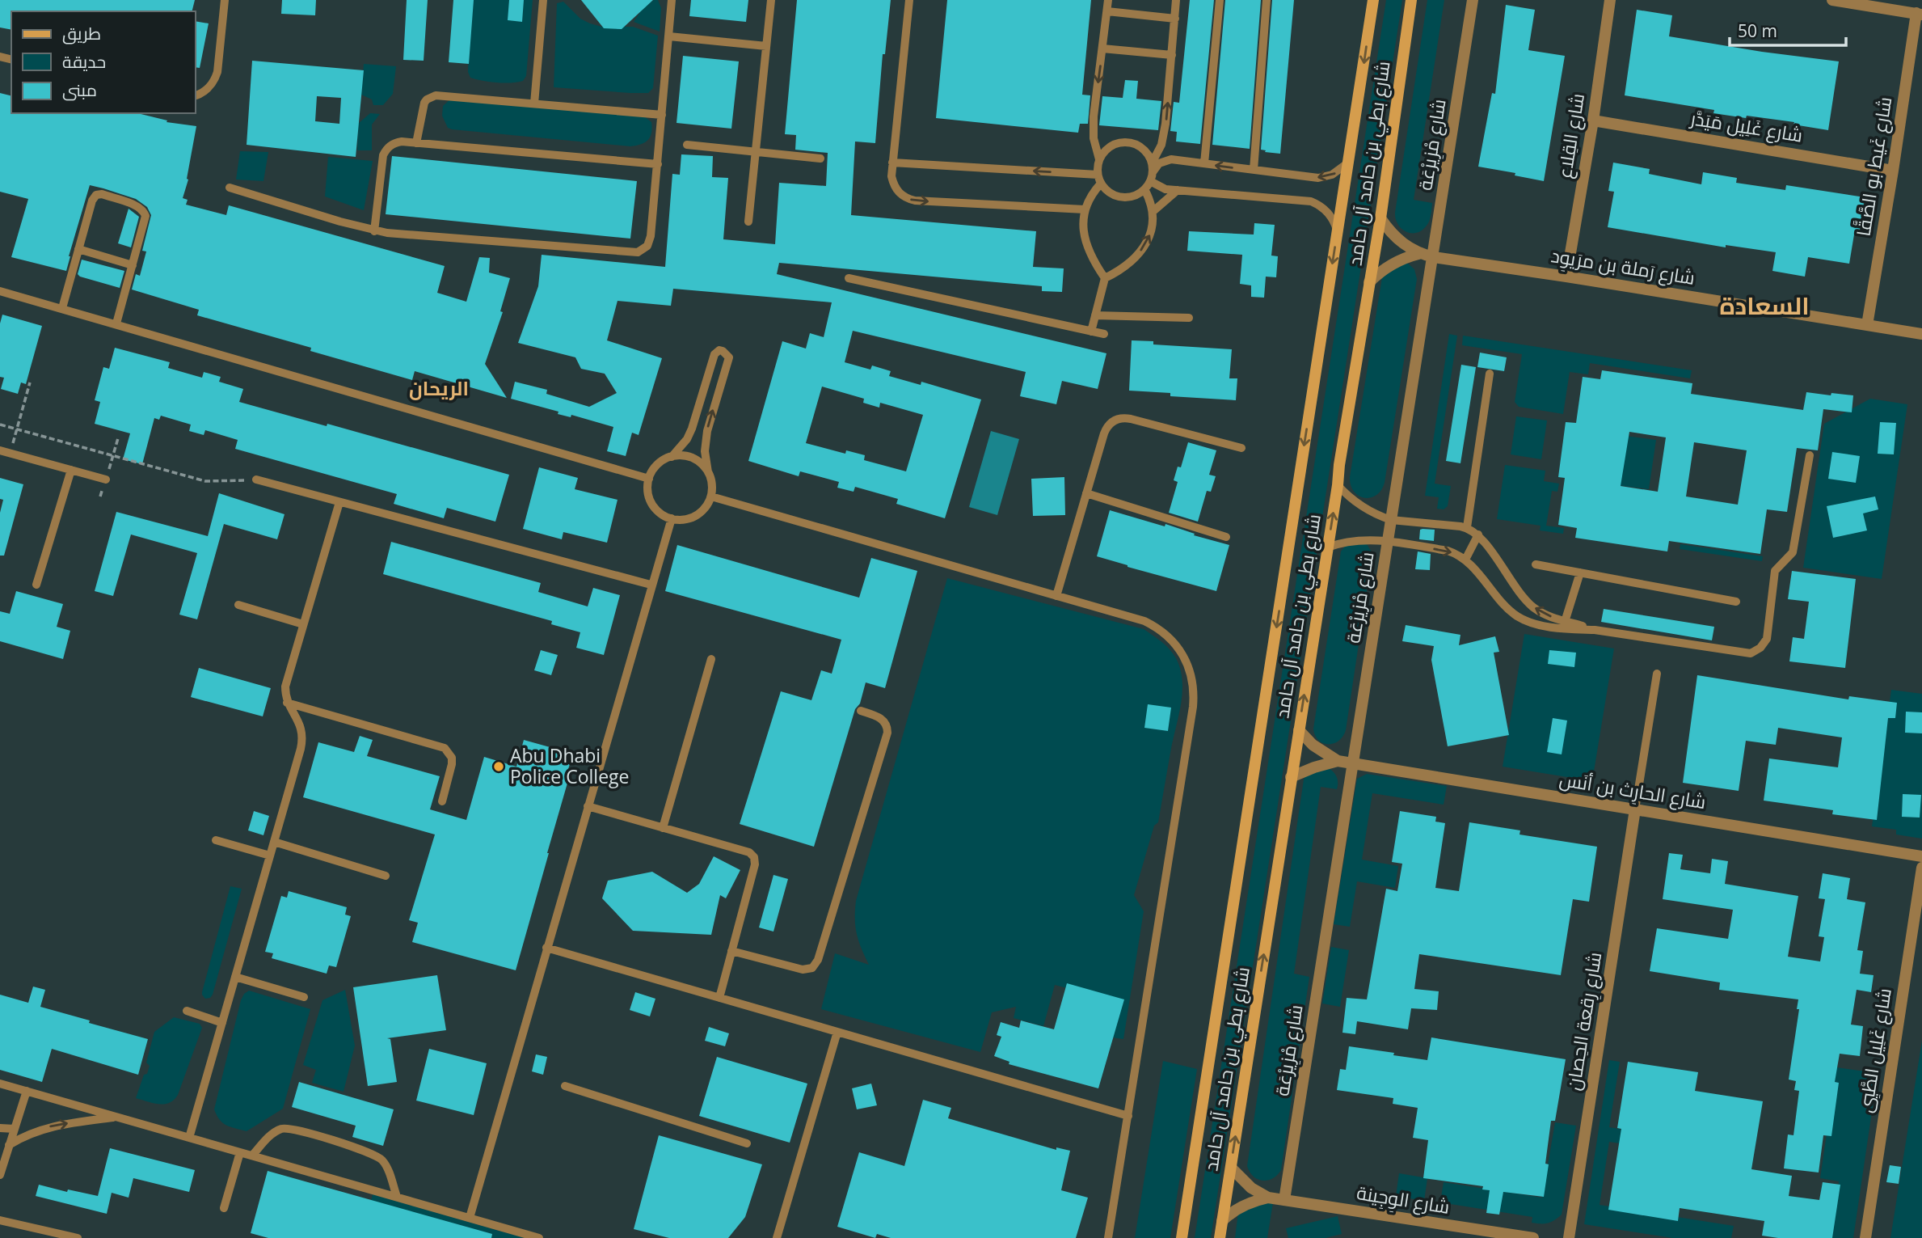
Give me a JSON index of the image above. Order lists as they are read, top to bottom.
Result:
{
  "streets": {
    "street": [
      "شارع غَلِيل مَيَدَّر",
      "شارع القِلاع",
      "شارع مْزِيرْعَة",
      "شارع بطي بن حامد آل حامد",
      "شارع غَيط بو الصَّقَّا",
      "شارع رَملة بن مرَيوِد",
      "شارع الحارِث بن أنَس",
      "شارع رِقعة الحِصان",
      "شارع غَلِيل الطَّيِي",
      "شارع الوِجِينة"
    ]
  },
  "crossings": [
    ["شارع غَلِيل مَيَدَّر", "شارع القِلاع"],
    ["شارع غَلِيل مَيَدَّر", "شارع غَيط بو الصَّقَّا"],
    ["شارع القِلاع", "شارع رَملة بن مرَيوِد"],
    ["شارع مْزِيرْعَة", "شارع رَملة بن مرَيوِد"],
    ["شارع مْزِيرْعَة", "شارع الحارِث بن أنَس"],
    ["شارع مْزِيرْعَة", "شارع الوِجِينة"],
    ["شارع بطي بن حامد آل حامد", "شارع رَملة بن مرَيوِد"],
    ["شارع بطي بن حامد آل حامد", "شارع الحارِث بن أنَس"],
    ["شارع بطي بن حامد آل حامد", "شارع الوِجِينة"],
    ["شارع غَيط بو الصَّقَّا", "شارع رَملة بن مرَيوِد"],
    ["شارع الحارِث بن أنَس", "شارع رِقعة الحِصان"]
  ],
  "districts": ["السعادة", "الريحان"],
  "places": ["Abu Dhabi Police College"],
  "legend": ["طريق", "حديقة", "مبنى"],
  "scale_bar": "50 m"
}
